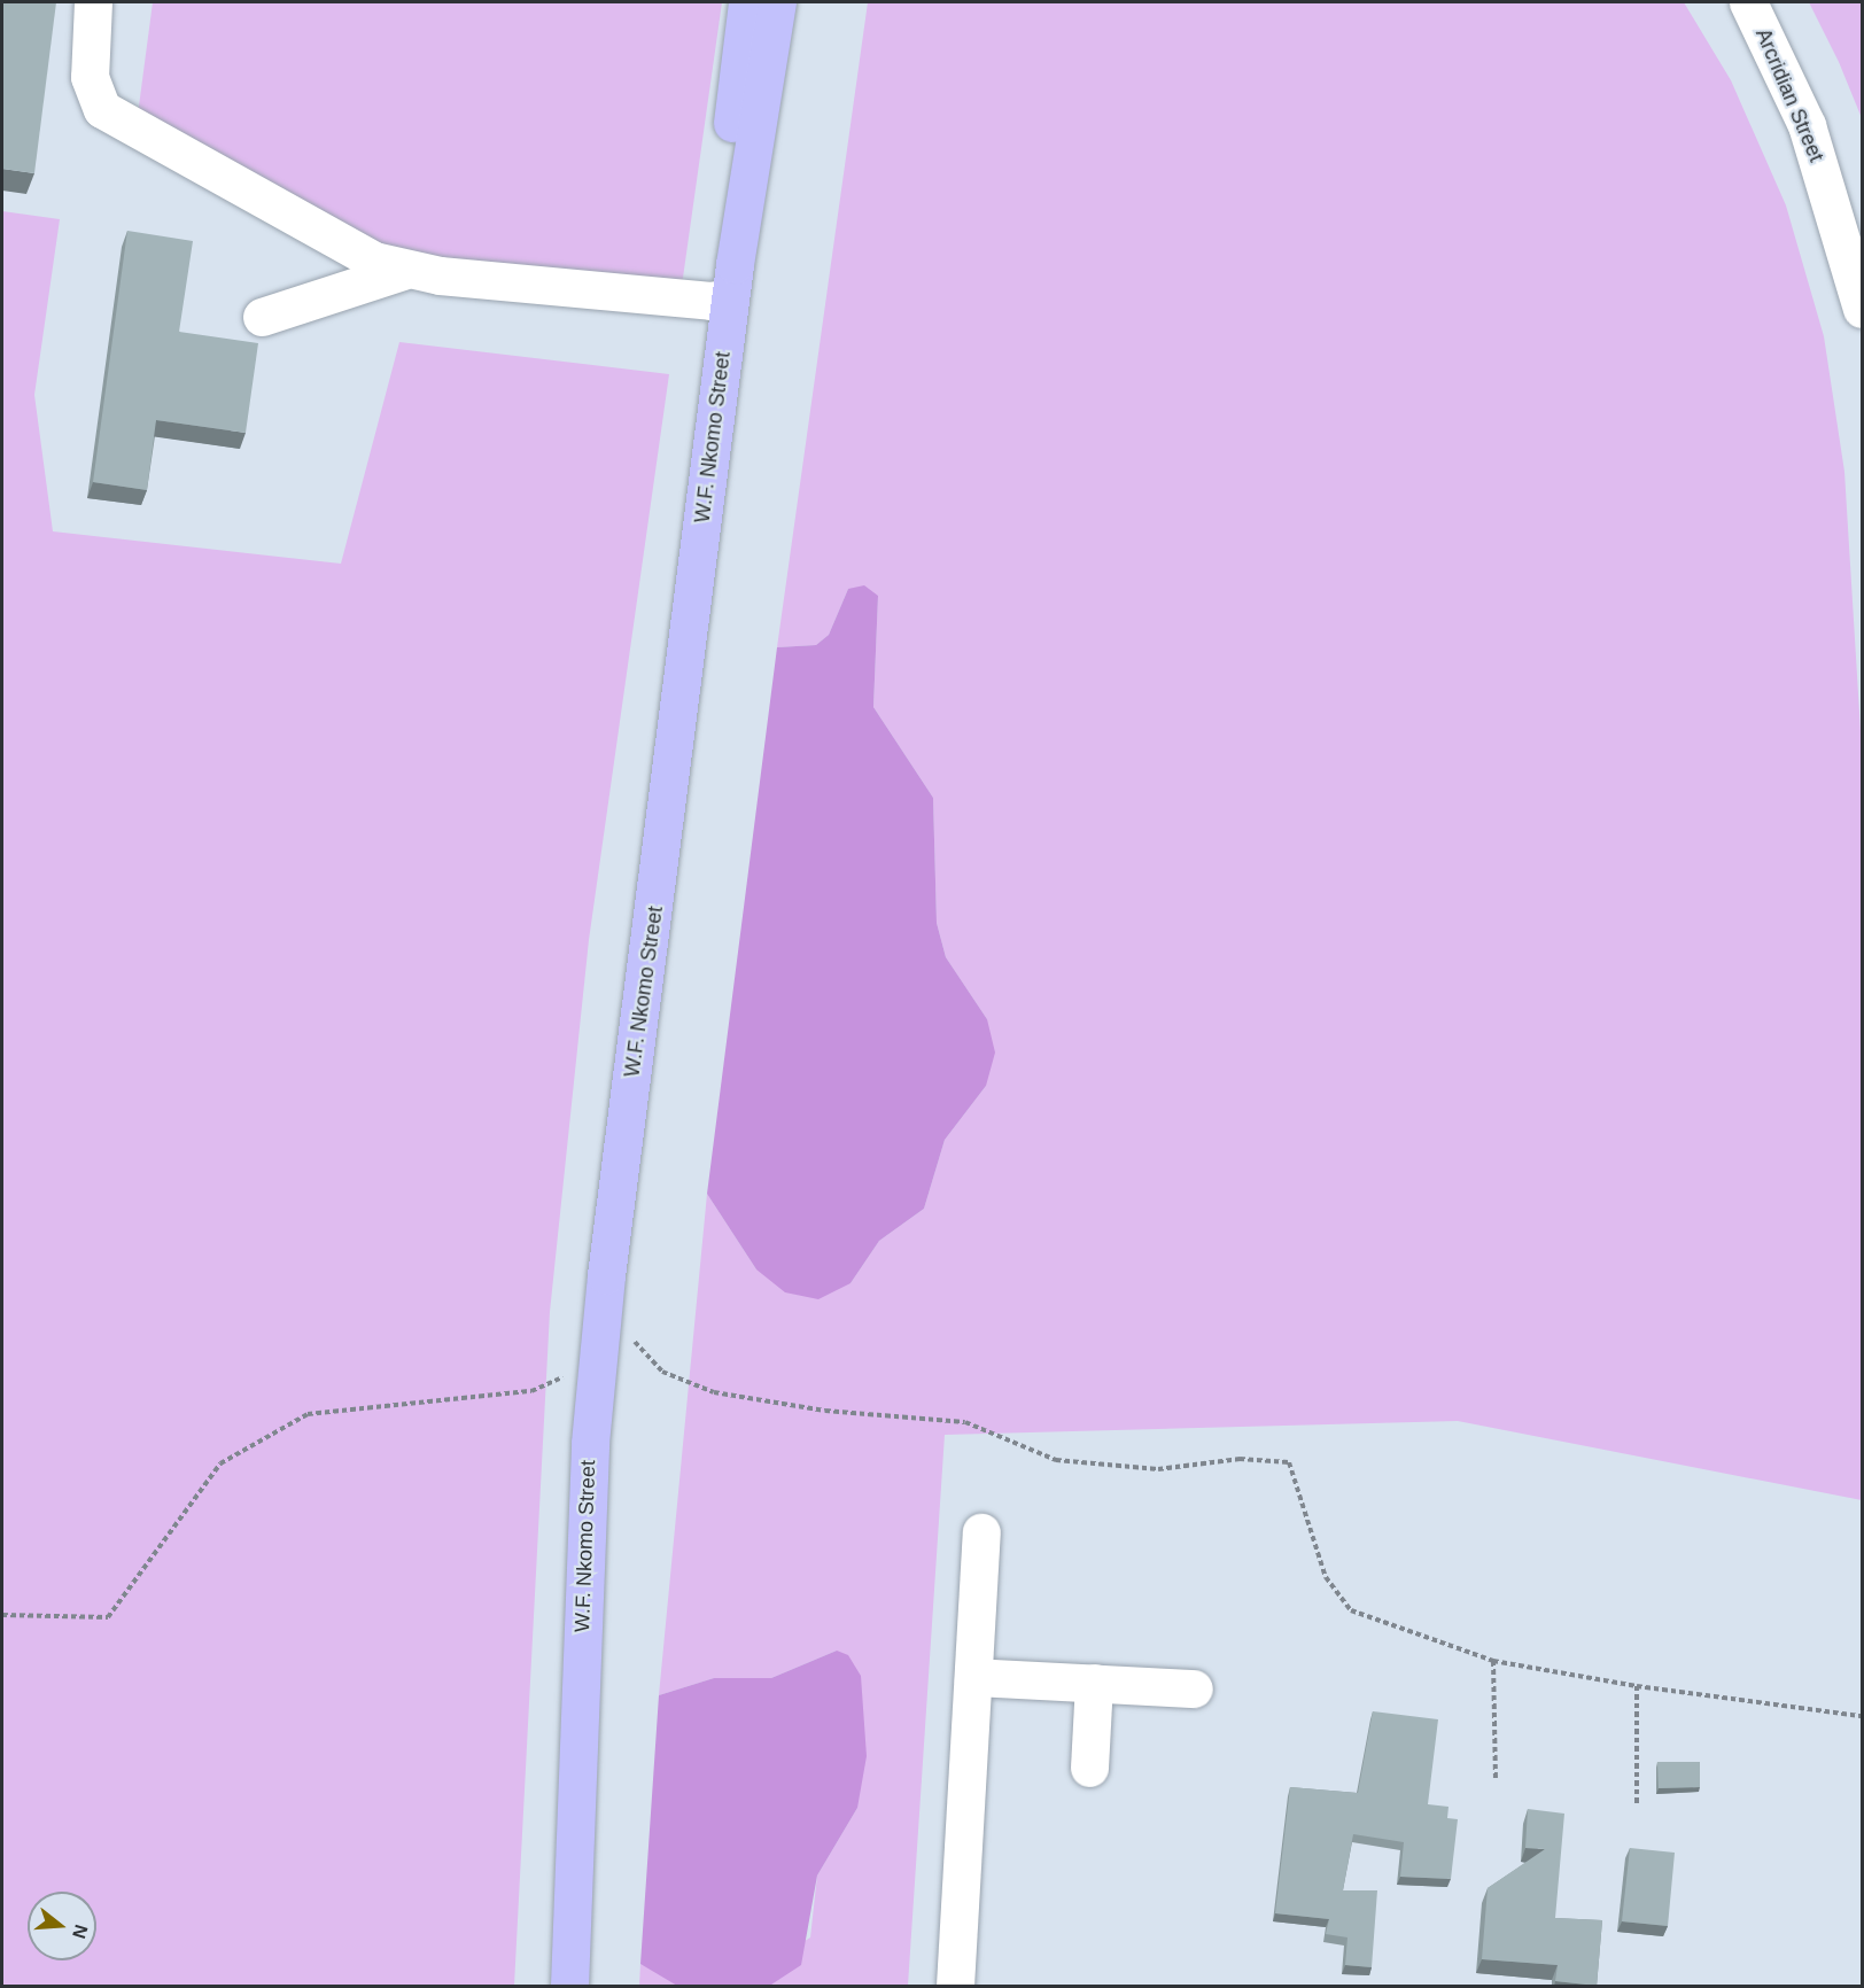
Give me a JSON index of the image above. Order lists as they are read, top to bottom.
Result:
{
  "streets": {
    "main road": ["W.F. Nkomo Street"],
    "street": ["Arcridian Street"]
  },
  "north": "right"
}
